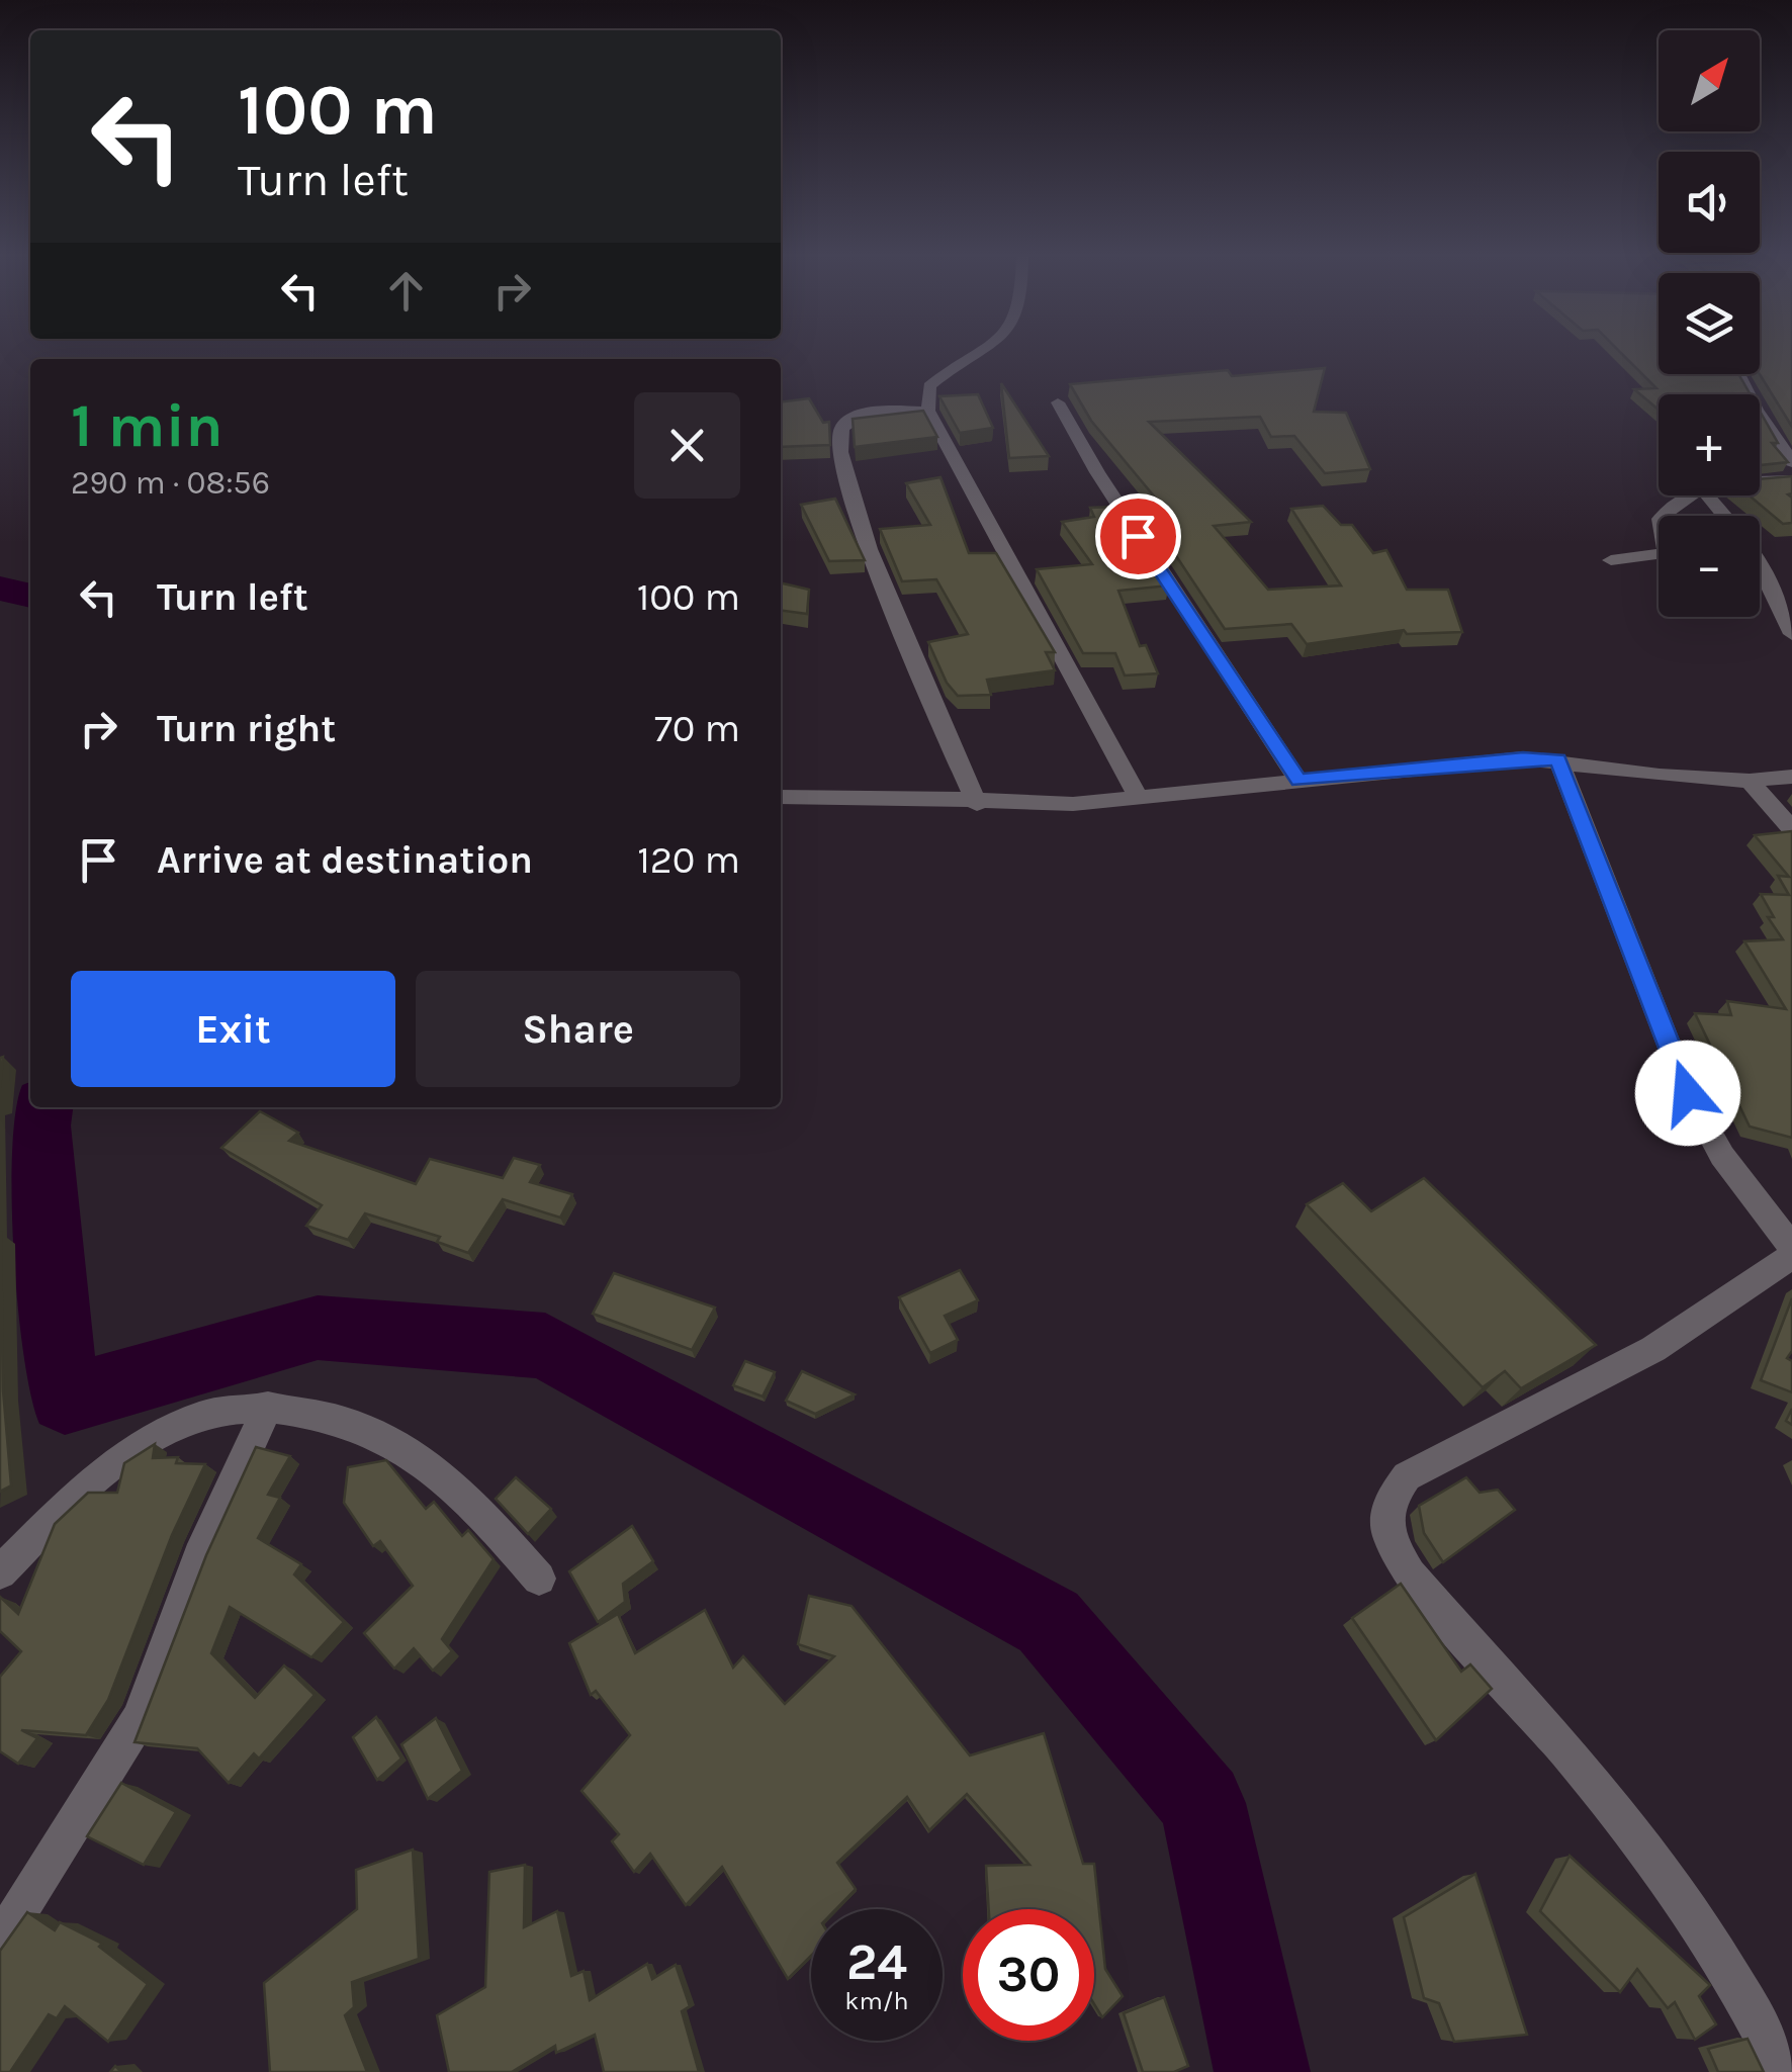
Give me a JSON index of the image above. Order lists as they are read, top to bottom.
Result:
{
  "north": "top right",
  "page": {
    "map_buttons": ["+", "−"],
    "turn": ["100 m", "Turn left"],
    "heading": ["1 min", "290 m · 08:56"],
    "list": [
      {
        "name": "Turn left",
        "value": "100 m"
      },
      {
        "name": "Turn right",
        "value": "70 m"
      },
      {
        "name": "Arrive at destination",
        "value": "120 m"
      }
    ],
    "buttons": ["Exit", "Share"],
    "speed": "24 km/h",
    "limit": "30"
  }
}
